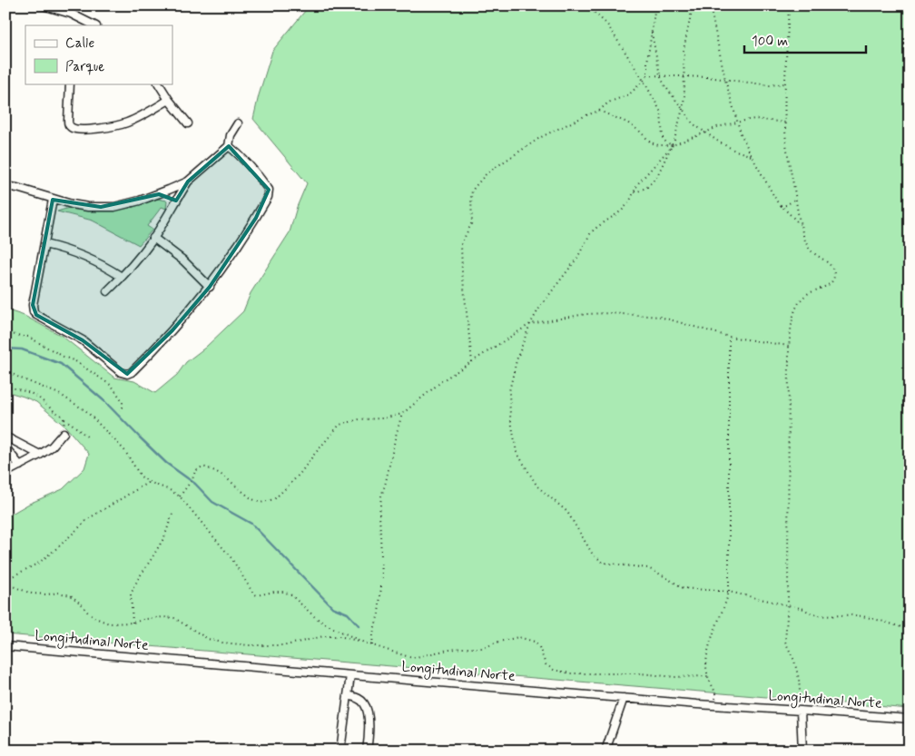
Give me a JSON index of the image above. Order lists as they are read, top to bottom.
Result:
{
  "streets": {
    "street": ["Longitudinal Norte"]
  },
  "legend": ["Calle", "Parque"],
  "scale_bar": "100 m"
}
